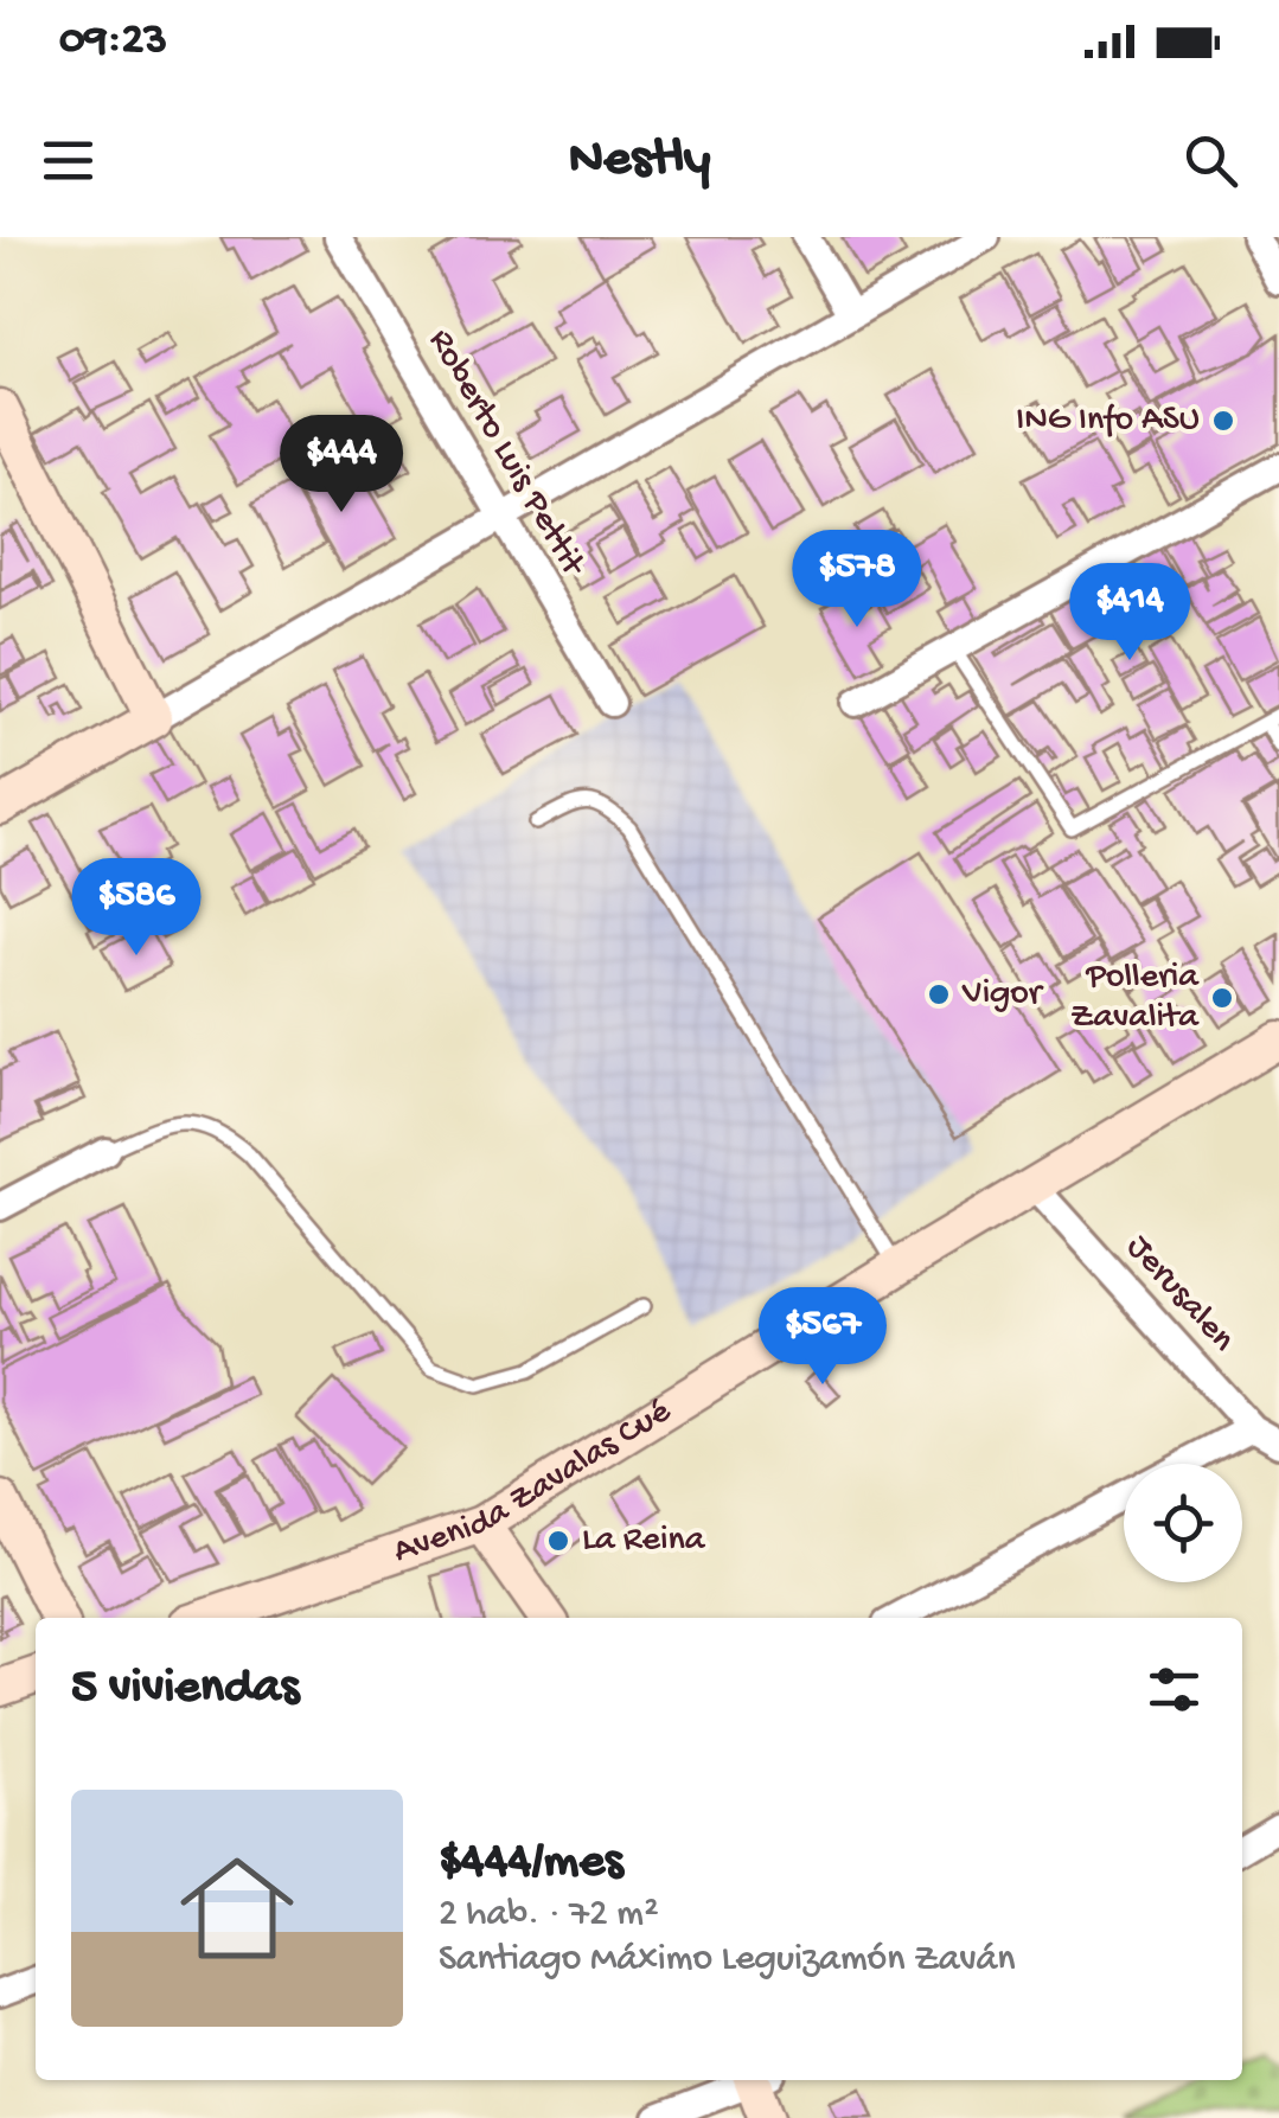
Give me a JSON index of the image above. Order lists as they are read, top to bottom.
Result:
{
  "streets": {
    "main road": ["Avenida Zavalas Cué"],
    "street": ["Roberto Luis Pettit", "Jerusalen"]
  },
  "crossings": [
    ["Jerusalen", "Avenida Zavalas Cué"]
  ],
  "places": [
    "ING Info ASU",
    "Vigor",
    "Polleria Zavalita",
    "La Reina"
  ],
  "page": {
    "status": "09:23",
    "header": "Nestly",
    "price": [
      "$444",
      "$578",
      "$414",
      "$586",
      "$567"
    ],
    "heading": "5 viviendas",
    "list": [
      {
        "name": "$444/mes",
        "note": "2 hab. · 72 m² · Santiago Máximo Leguizamón Zaván"
      }
    ]
  }
}
